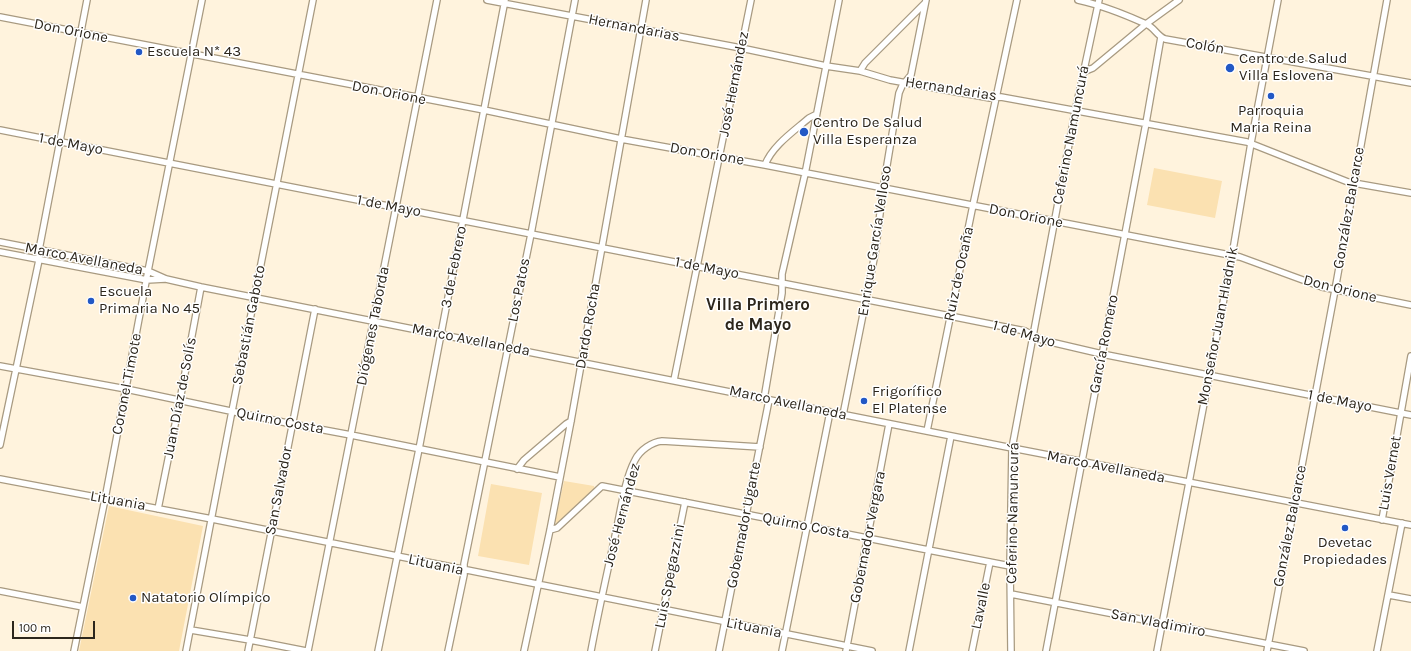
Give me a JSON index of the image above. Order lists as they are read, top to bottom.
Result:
{
  "streets": {
    "street": [
      "Hernandarias",
      "Don Orione",
      "Colón",
      "José Hernández",
      "Ceferino Namuncurá",
      "1 de Mayo",
      "González Balcarce",
      "Enrique García Velloso",
      "Marco Avellaneda",
      "3 de Febrero",
      "Ruiz de Ocaña",
      "Los Patos",
      "Sebastián Gaboto",
      "Diógenes Taborda",
      "Dardo Rocha",
      "Monseñor Juan Hladnik",
      "García Romero",
      "Coronel Timote",
      "Juan Díaz de Solís",
      "Quirno Costa",
      "Luis Vernet",
      "San Salvador",
      "Lituania",
      "Gobernador Ugarte",
      "Gobernador Vergara",
      "Luis Spegazzini",
      "Lavalle",
      "San Vladimiro"
    ]
  },
  "crossings": [
    ["Hernandarias", "José Hernández"],
    ["Hernandarias", "Ceferino Namuncurá"],
    ["Hernandarias", "González Balcarce"],
    ["Hernandarias", "Enrique García Velloso"],
    ["Hernandarias", "3 de Febrero"],
    ["Hernandarias", "Ruiz de Ocaña"],
    ["Hernandarias", "Los Patos"],
    ["Hernandarias", "Dardo Rocha"],
    ["Hernandarias", "Monseñor Juan Hladnik"],
    ["Hernandarias", "García Romero"],
    ["Hernandarias", "Gobernador Ugarte"],
    ["Don Orione", "José Hernández"],
    ["Don Orione", "Ceferino Namuncurá"],
    ["Don Orione", "González Balcarce"],
    ["Don Orione", "Enrique García Velloso"],
    ["Don Orione", "3 de Febrero"],
    ["Don Orione", "Ruiz de Ocaña"],
    ["Don Orione", "Los Patos"],
    ["Don Orione", "Sebastián Gaboto"],
    ["Don Orione", "Diógenes Taborda"],
    ["Don Orione", "Dardo Rocha"],
    ["Don Orione", "Monseñor Juan Hladnik"],
    ["Don Orione", "García Romero"],
    ["Don Orione", "Coronel Timote"],
    ["Don Orione", "Gobernador Ugarte"],
    ["Colón", "Ceferino Namuncurá"],
    ["Colón", "González Balcarce"],
    ["Colón", "Monseñor Juan Hladnik"],
    ["Colón", "García Romero"],
    ["José Hernández", "1 de Mayo"],
    ["José Hernández", "Marco Avellaneda"],
    ["José Hernández", "Quirno Costa"],
    ["José Hernández", "Lituania"],
    ["José Hernández", "Gobernador Ugarte"],
    ["Ceferino Namuncurá", "1 de Mayo"],
    ["Ceferino Namuncurá", "Marco Avellaneda"],
    ["Ceferino Namuncurá", "Quirno Costa"],
    ["Ceferino Namuncurá", "San Vladimiro"],
    ["1 de Mayo", "González Balcarce"],
    ["1 de Mayo", "Enrique García Velloso"],
    ["1 de Mayo", "3 de Febrero"],
    ["1 de Mayo", "Ruiz de Ocaña"],
    ["1 de Mayo", "Los Patos"],
    ["1 de Mayo", "Sebastián Gaboto"],
    ["1 de Mayo", "Diógenes Taborda"],
    ["1 de Mayo", "Dardo Rocha"],
    ["1 de Mayo", "Monseñor Juan Hladnik"],
    ["1 de Mayo", "García Romero"],
    ["1 de Mayo", "Coronel Timote"],
    ["1 de Mayo", "Luis Vernet"],
    ["1 de Mayo", "Gobernador Ugarte"],
    ["González Balcarce", "Marco Avellaneda"],
    ["González Balcarce", "San Vladimiro"],
    ["Enrique García Velloso", "Marco Avellaneda"],
    ["Marco Avellaneda", "3 de Febrero"],
    ["Marco Avellaneda", "Ruiz de Ocaña"],
    ["Marco Avellaneda", "Los Patos"],
    ["Marco Avellaneda", "Sebastián Gaboto"],
    ["Marco Avellaneda", "Diógenes Taborda"],
    ["Marco Avellaneda", "Dardo Rocha"],
    ["Marco Avellaneda", "Monseñor Juan Hladnik"],
    ["Marco Avellaneda", "García Romero"],
    ["Marco Avellaneda", "Coronel Timote"],
    ["Marco Avellaneda", "Juan Díaz de Solís"],
    ["Marco Avellaneda", "Luis Vernet"],
    ["Marco Avellaneda", "San Salvador"],
    ["Marco Avellaneda", "Gobernador Ugarte"],
    ["Marco Avellaneda", "Gobernador Vergara"],
    ["3 de Febrero", "Quirno Costa"],
    ["3 de Febrero", "Lituania"],
    ["Los Patos", "Quirno Costa"],
    ["Los Patos", "Lituania"],
    ["Sebastián Gaboto", "Quirno Costa"],
    ["Sebastián Gaboto", "Lituania"],
    ["Diógenes Taborda", "Quirno Costa"],
    ["Diógenes Taborda", "Lituania"],
    ["Dardo Rocha", "Quirno Costa"],
    ["Dardo Rocha", "Lituania"],
    ["Monseñor Juan Hladnik", "San Vladimiro"],
    ["García Romero", "San Vladimiro"],
    ["Coronel Timote", "Quirno Costa"],
    ["Coronel Timote", "Lituania"],
    ["Juan Díaz de Solís", "Quirno Costa"],
    ["Juan Díaz de Solís", "Lituania"],
    ["Quirno Costa", "San Salvador"],
    ["Quirno Costa", "Gobernador Ugarte"],
    ["Quirno Costa", "Gobernador Vergara"],
    ["Quirno Costa", "Luis Spegazzini"],
    ["Quirno Costa", "Lavalle"],
    ["San Salvador", "Lituania"],
    ["Lituania", "Gobernador Ugarte"],
    ["Lituania", "Gobernador Vergara"],
    ["Lituania", "Luis Spegazzini"]
  ],
  "districts": ["Villa Primero de Mayo"],
  "places": [
    "Escuela N* 43",
    "Centro de Salud Villa Eslovena",
    "Parroquia Maria Reina",
    "Centro De Salud Villa Esperanza",
    "Escuela Primaria Nº 45",
    "Frigorífico El Platense",
    "Devetac Propiedades",
    "Natatorio Olímpico"
  ],
  "scale_bar": "100 m"
}
